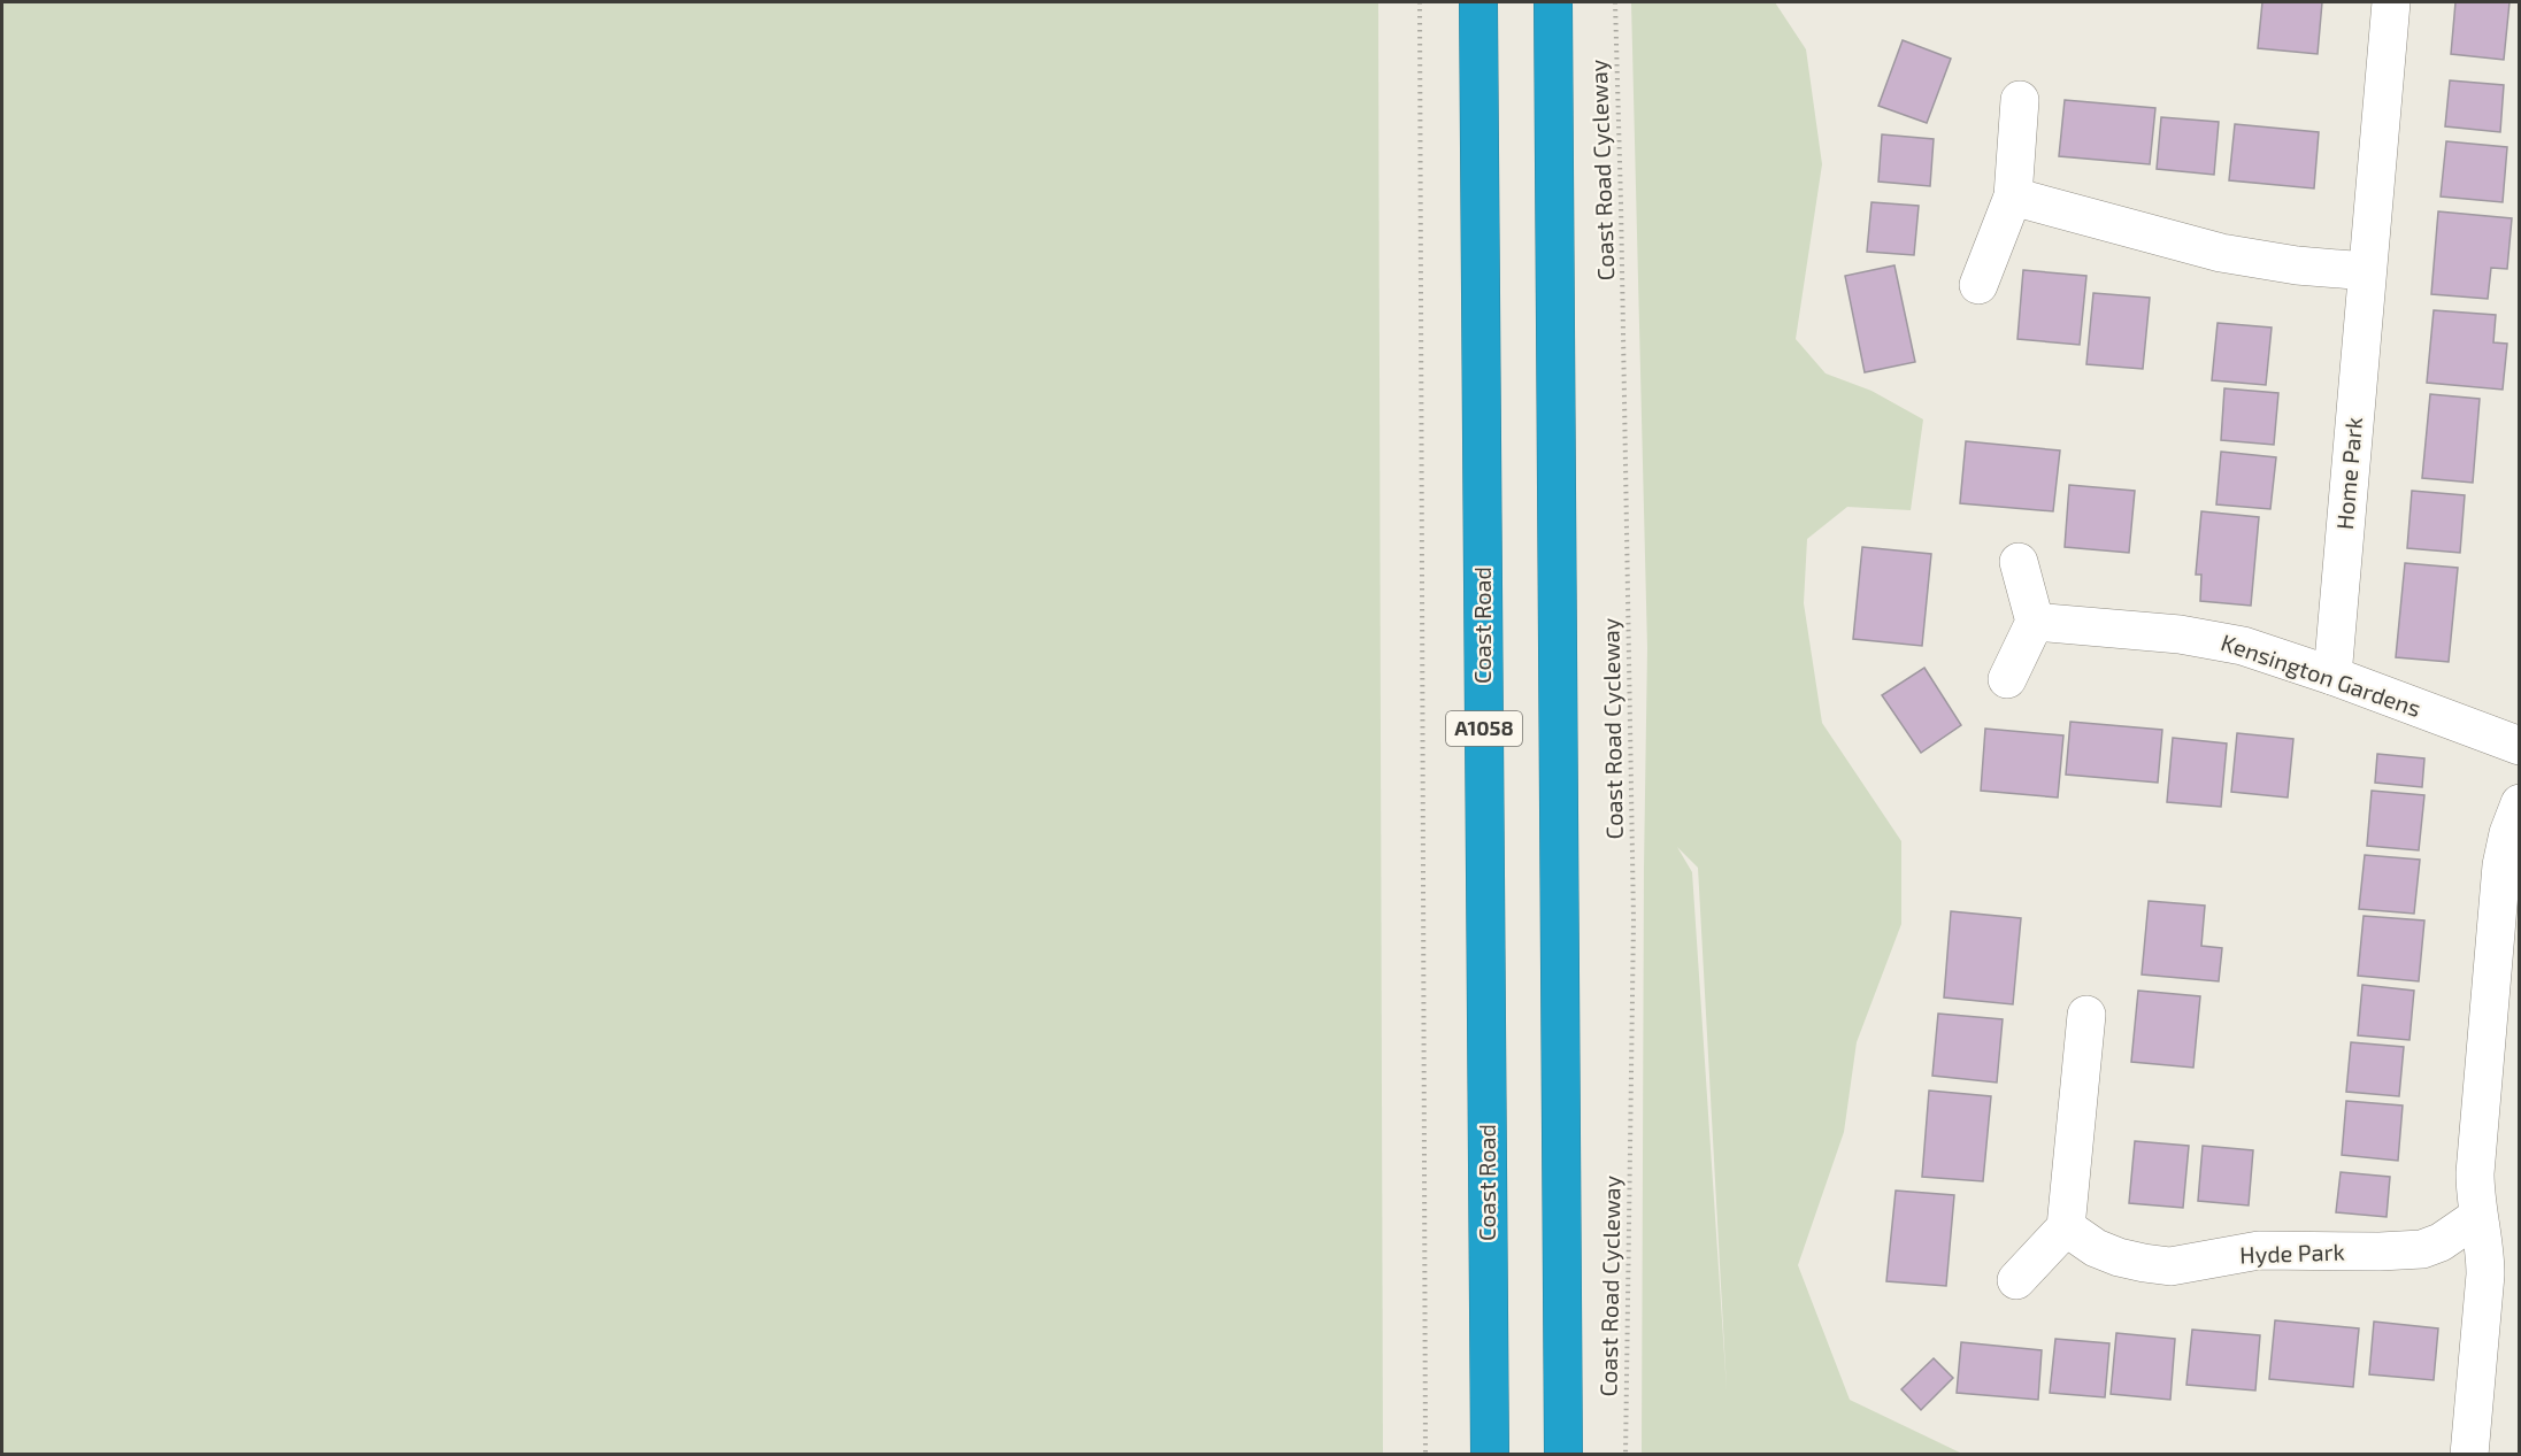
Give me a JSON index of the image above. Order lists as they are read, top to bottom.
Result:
{
  "streets": {
    "highway": ["Coast Road", "A1058"],
    "street": ["Home Park", "Kensington Gardens", "Hyde Park"],
    "path": ["Coast Road Cycleway"]
  },
  "crossings": [
    ["Home Park", "Kensington Gardens"]
  ]
}
